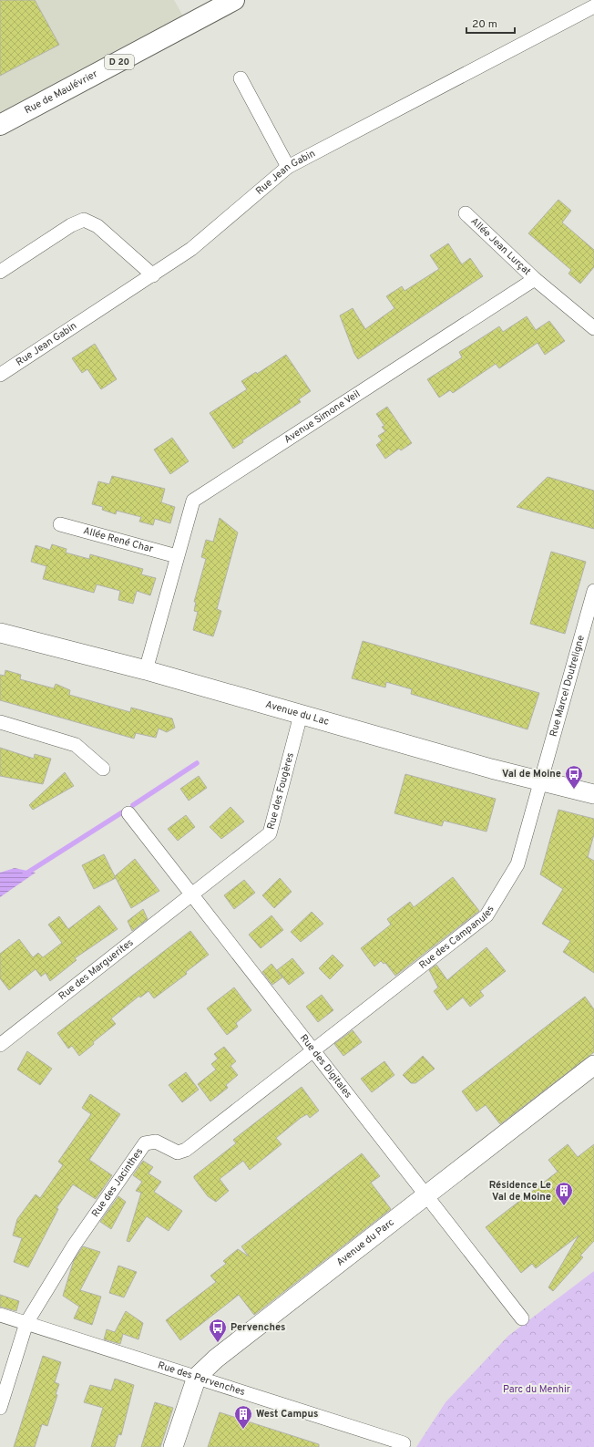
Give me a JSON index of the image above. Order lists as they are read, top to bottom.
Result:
{
  "streets": {
    "main road": ["D 20", "Rue de Maulévrier"],
    "street": [
      "Rue Jean Gabin",
      "Allée Jean Lurçat",
      "Avenue Simone Veil",
      "Allée René Char",
      "Rue Marcel Doutreligne",
      "Avenue du Lac",
      "Rue des Fougères",
      "Rue des Campanules",
      "Rue des Marguerites",
      "Rue des Digitales",
      "Rue des Jacinthes",
      "Avenue du Parc",
      "Rue des Pervenches"
    ]
  },
  "crossings": [
    ["Allée Jean Lurçat", "Avenue Simone Veil"],
    ["Avenue Simone Veil", "Allée René Char"],
    ["Avenue Simone Veil", "Avenue du Lac"],
    ["Rue Marcel Doutreligne", "Avenue du Lac"],
    ["Rue Marcel Doutreligne", "Rue des Campanules"],
    ["Avenue du Lac", "Rue des Fougères"],
    ["Avenue du Lac", "Rue des Campanules"],
    ["Rue des Fougères", "Rue des Marguerites"],
    ["Rue des Fougères", "Rue des Digitales"],
    ["Rue des Campanules", "Rue des Digitales"],
    ["Rue des Campanules", "Rue des Jacinthes"],
    ["Rue des Marguerites", "Rue des Digitales"],
    ["Rue des Digitales", "Rue des Jacinthes"],
    ["Rue des Digitales", "Avenue du Parc"],
    ["Rue des Jacinthes", "Rue des Pervenches"],
    ["Avenue du Parc", "Rue des Pervenches"]
  ],
  "parks": ["Parc du Menhir"],
  "places": {
    "bus stop": ["Val de Moine", "Pervenches"],
    "building": ["Résidence Le Val de Moine", "West Campus"]
  },
  "scale_bar": "20 m"
}
